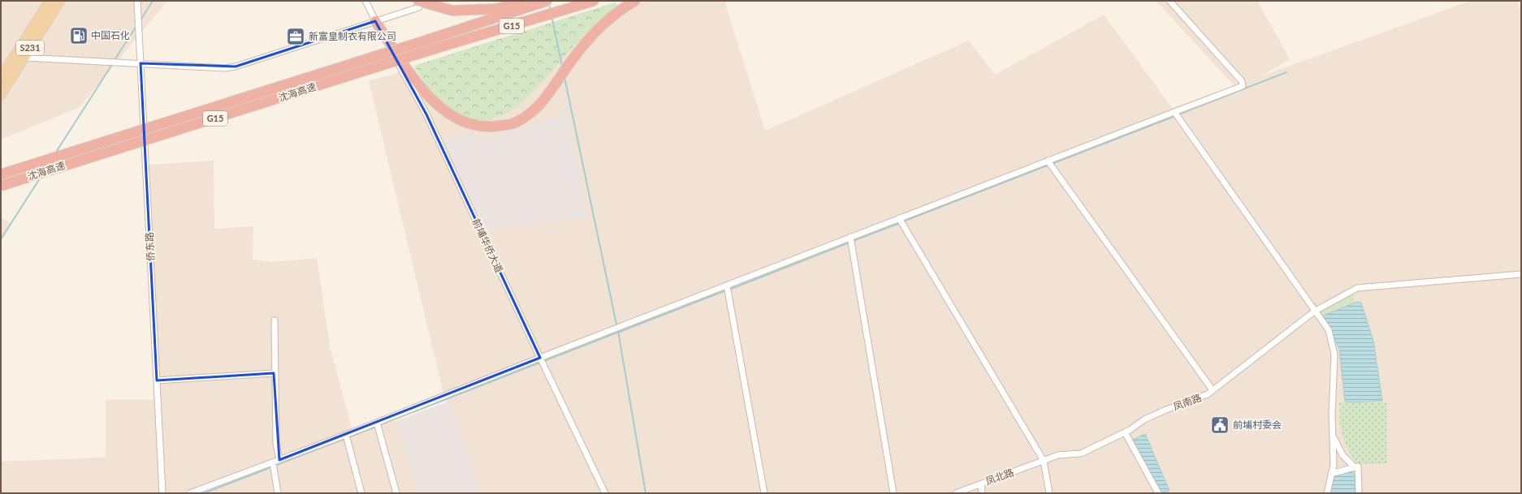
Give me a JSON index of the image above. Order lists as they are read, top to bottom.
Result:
{
  "streets": {
    "highway": ["G15", "沈海高速"],
    "main road": ["S231"],
    "street": [
      "前埔华侨大道",
      "侨东路",
      "凤南路",
      "凤北路"
    ]
  },
  "crossings": [
    ["凤南路", "凤北路"]
  ],
  "places": {
    "fuel station": ["中国石化"],
    "office": ["新富皇制衣有限公司"],
    "public building": ["前埔村委会"]
  }
}
